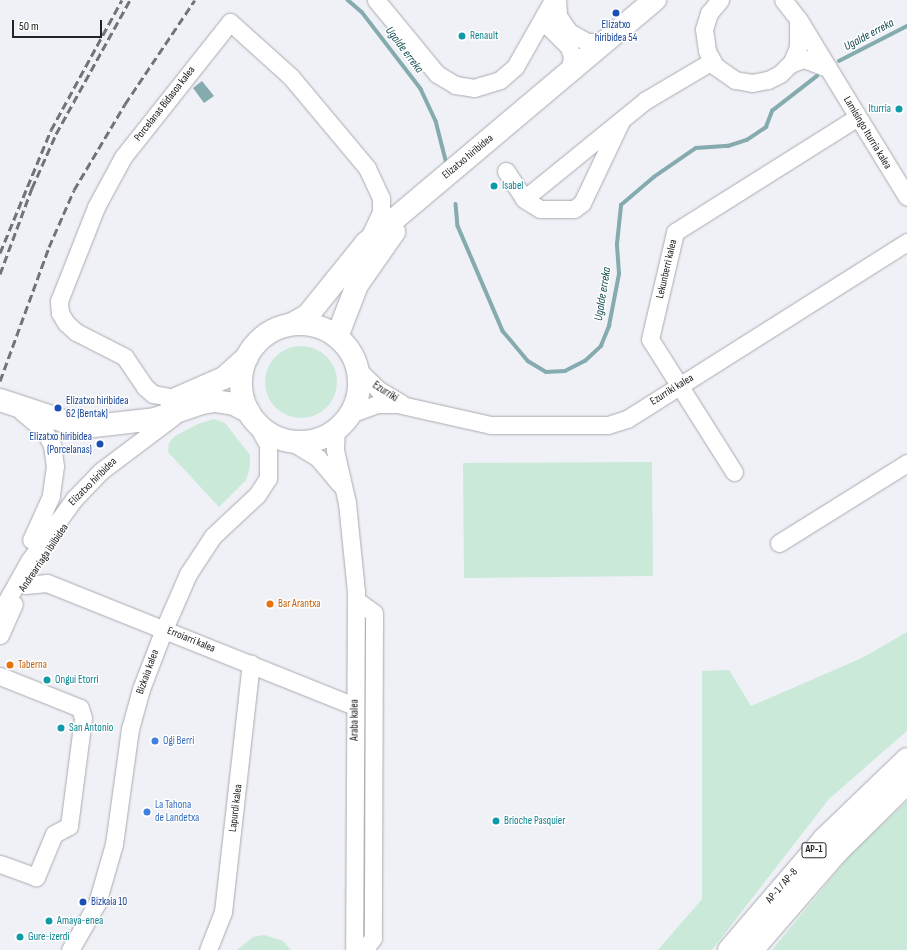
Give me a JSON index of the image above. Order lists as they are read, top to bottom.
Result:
{
  "streets": {
    "main road": ["Elizatxo hiribidea", "AP-1", "AP-1 / AP-8"],
    "street": [
      "Porcelanas Bidasoa kalea",
      "Lamisingo Iturria kalea",
      "Lekunberri kalea",
      "Ezurriki kalea",
      "Ezurriki",
      "Andrearriaga ibilbidea",
      "Erroiarri kalea",
      "Bizkaia kalea",
      "Araba kalea",
      "Lapurdi kalea"
    ]
  },
  "crossings": [
    ["Porcelanas Bidasoa kalea", "Elizatxo hiribidea"],
    ["Lamisingo Iturria kalea", "Lekunberri kalea"],
    ["Elizatxo hiribidea", "Ezurriki"],
    ["Elizatxo hiribidea", "Andrearriaga ibilbidea"],
    ["Elizatxo hiribidea", "Bizkaia kalea"],
    ["Elizatxo hiribidea", "Araba kalea"],
    ["Lekunberri kalea", "Ezurriki kalea"],
    ["Ezurriki kalea", "Ezurriki"],
    ["Ezurriki", "Bizkaia kalea"],
    ["Ezurriki", "Araba kalea"],
    ["Andrearriaga ibilbidea", "Erroiarri kalea"],
    ["Erroiarri kalea", "Bizkaia kalea"],
    ["Erroiarri kalea", "Araba kalea"],
    ["Erroiarri kalea", "Lapurdi kalea"],
    ["Bizkaia kalea", "Araba kalea"]
  ],
  "water": ["Ugalde erreka"],
  "places": [
    "Elizatxo hiribidea 54",
    "Renault",
    "Iturria",
    "Isabel",
    "Elizatxo hiribidea 62 (Bentak)",
    "Elizatxo hiribidea (Porcelanas)",
    "Bar Arantxa",
    "Taberna",
    "Ongui Etorri",
    "San Antonio",
    "Ogi Berri",
    "La Tahona de Landetxa",
    "Brioche Pasquier",
    "Bizkaia 10",
    "Amaya-enea",
    "Gure-izerdi"
  ],
  "scale_bar": "50 m"
}
